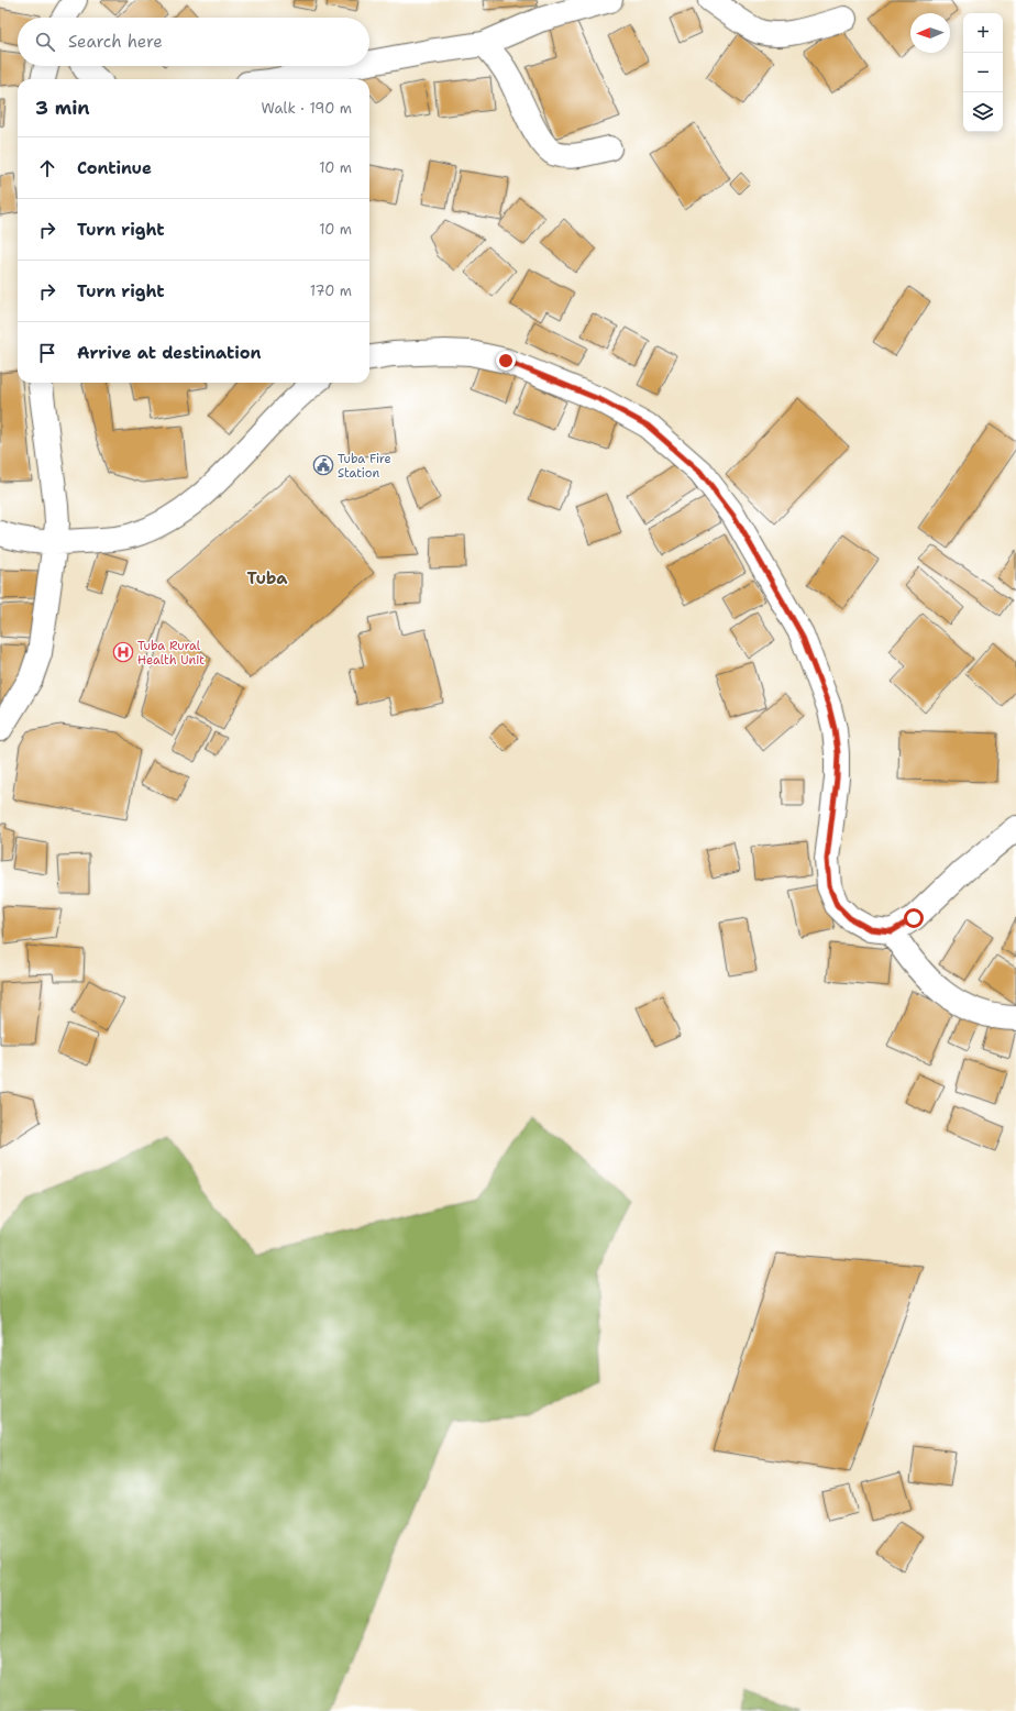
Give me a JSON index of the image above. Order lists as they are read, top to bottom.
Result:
{
  "districts": ["Tuba"],
  "places": {
    "public building": ["Tuba Fire Station"],
    "hospital": ["Tuba Rural Health Unit"]
  },
  "north": "left",
  "page": {
    "map_buttons": ["+", "−"],
    "search": "Search here",
    "heading": ["3 min", "Walk · 190 m"],
    "list": [
      ["Continue", "10 m"],
      ["Turn right", "10 m"],
      ["Turn right", "170 m"],
      "Arrive at destination"
    ]
  }
}
